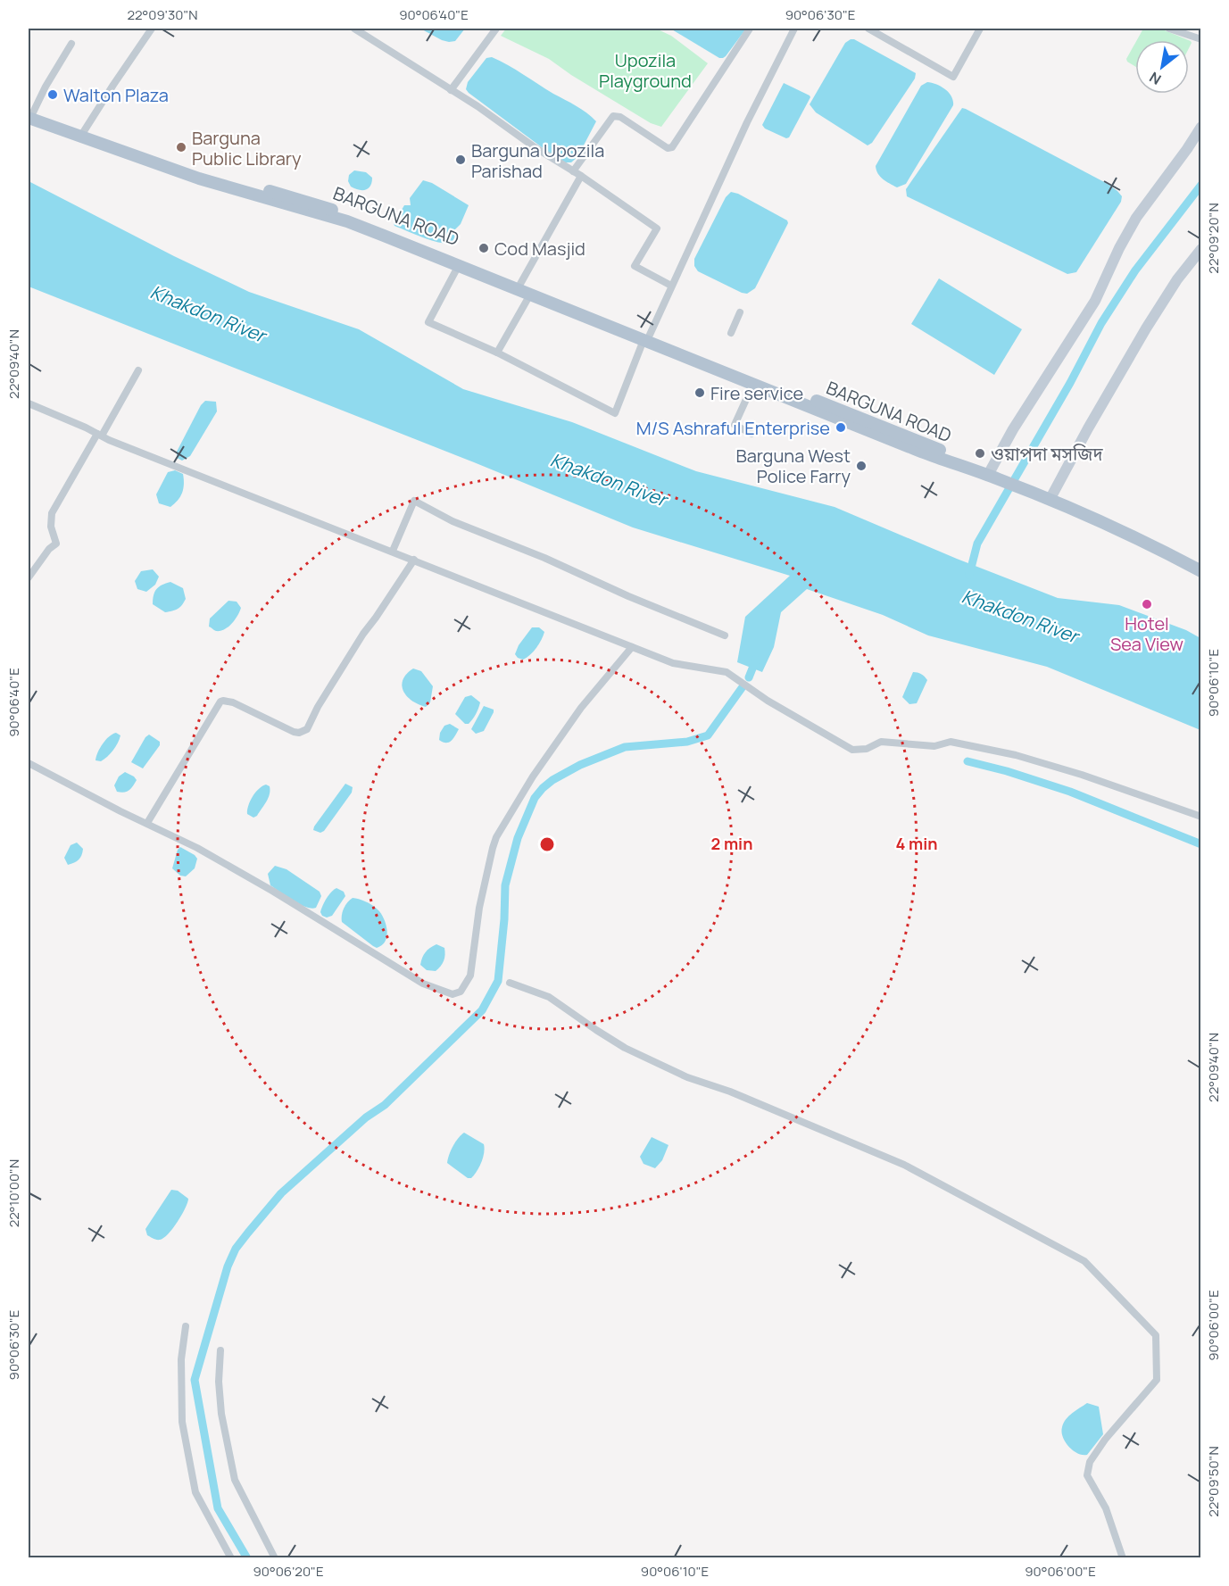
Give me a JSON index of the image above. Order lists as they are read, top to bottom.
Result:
{
  "streets": {
    "main road": ["BARGUNA ROAD"]
  },
  "water": ["Khakdon River"],
  "parks": ["Upozila Playground"],
  "places": [
    "Walton Plaza",
    "Barguna Public Library",
    "Barguna Upozila Parishad",
    "Cod Masjid",
    "Fire service",
    "M/S Ashraful Enterprise",
    "ওয়াপদা মসজিদ",
    "Barguna West Police Farry",
    "Hotel Sea View"
  ],
  "north": "bottom left",
  "coordinates": [
    "22°09'30\"N",
    "90°06'40\"E",
    "90°06'30\"E",
    "22°09'20\"N",
    "22°09'40\"N",
    "90°06'10\"E",
    "22°10'00\"N",
    "90°06'00\"E",
    "22°09'50\"N",
    "90°06'20\"E"
  ],
  "rings": ["2 min", "4 min"]
}
